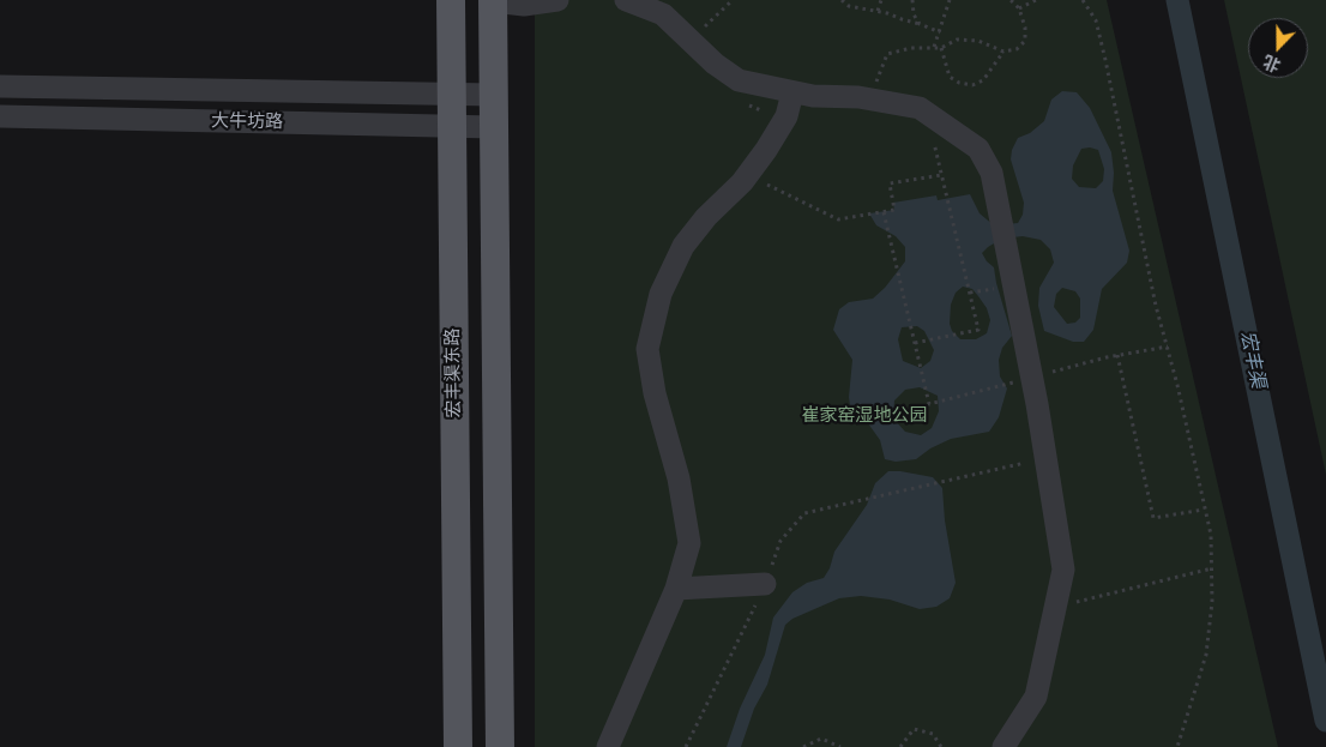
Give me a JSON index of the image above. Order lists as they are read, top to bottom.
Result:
{
  "streets": {
    "main road": ["宏丰渠东路"],
    "street": ["大牛坊路"]
  },
  "crossings": [
    ["大牛坊路", "宏丰渠东路"]
  ],
  "water": ["宏丰渠"],
  "parks": ["崔家窑湿地公园"],
  "north": "bottom"
}
